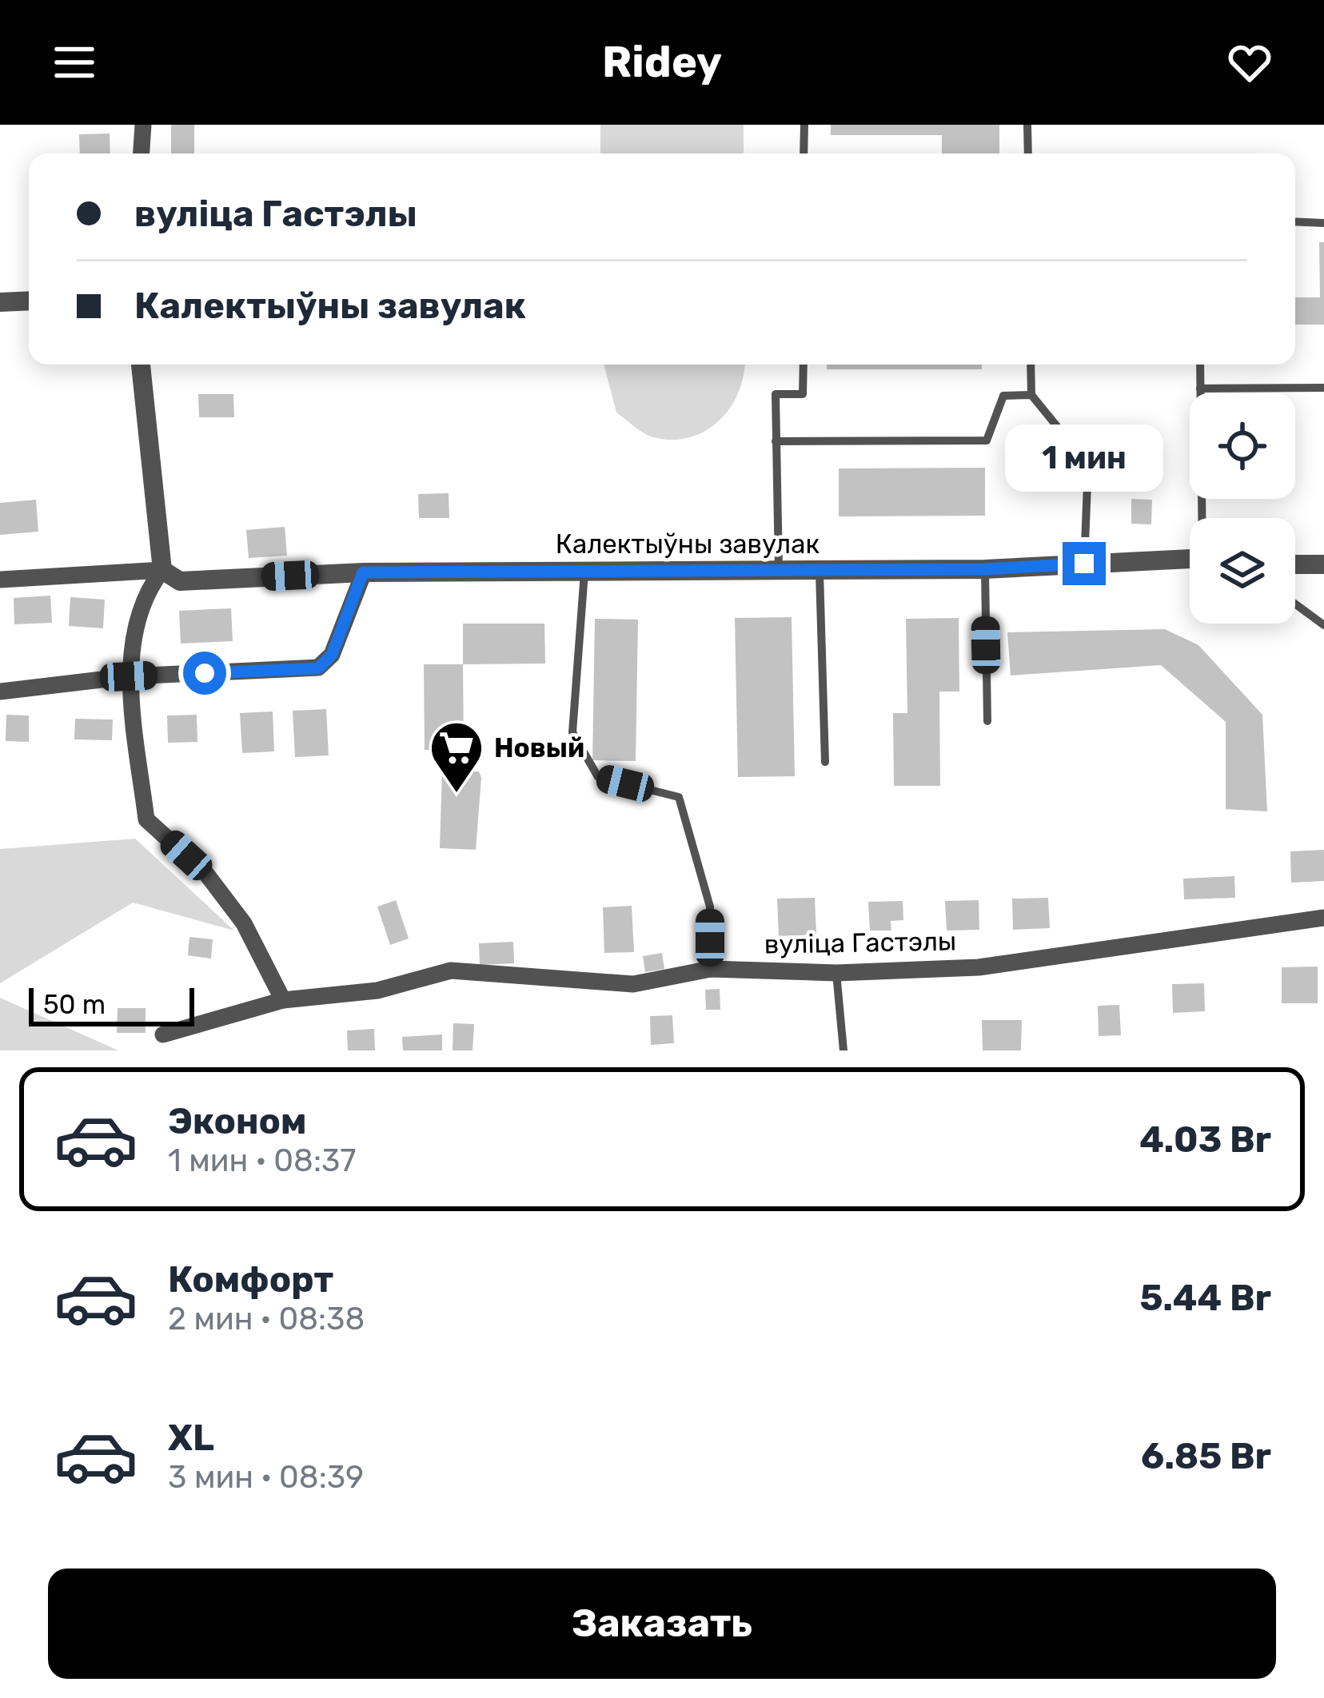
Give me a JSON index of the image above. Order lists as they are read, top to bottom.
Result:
{
  "streets": {
    "street": ["Калектыўны завулак", "вуліца Гастэлы"]
  },
  "places": {
    "supermarket": ["Новый"]
  },
  "scale_bar": "50 m",
  "page": {
    "header": "Ridey",
    "banner": ["вуліца Гастэлы", "Калектыўны завулак"],
    "bubble": "1 мин",
    "scale": "50 m",
    "list": [
      {
        "name": "Эконом",
        "note": "1 мин · 08:37",
        "value": "4.03 Br"
      },
      {
        "name": "Комфорт",
        "note": "2 мин · 08:38",
        "value": "5.44 Br"
      },
      {
        "name": "XL",
        "note": "3 мин · 08:39",
        "value": "6.85 Br"
      }
    ],
    "buttons": "Заказать"
  }
}
